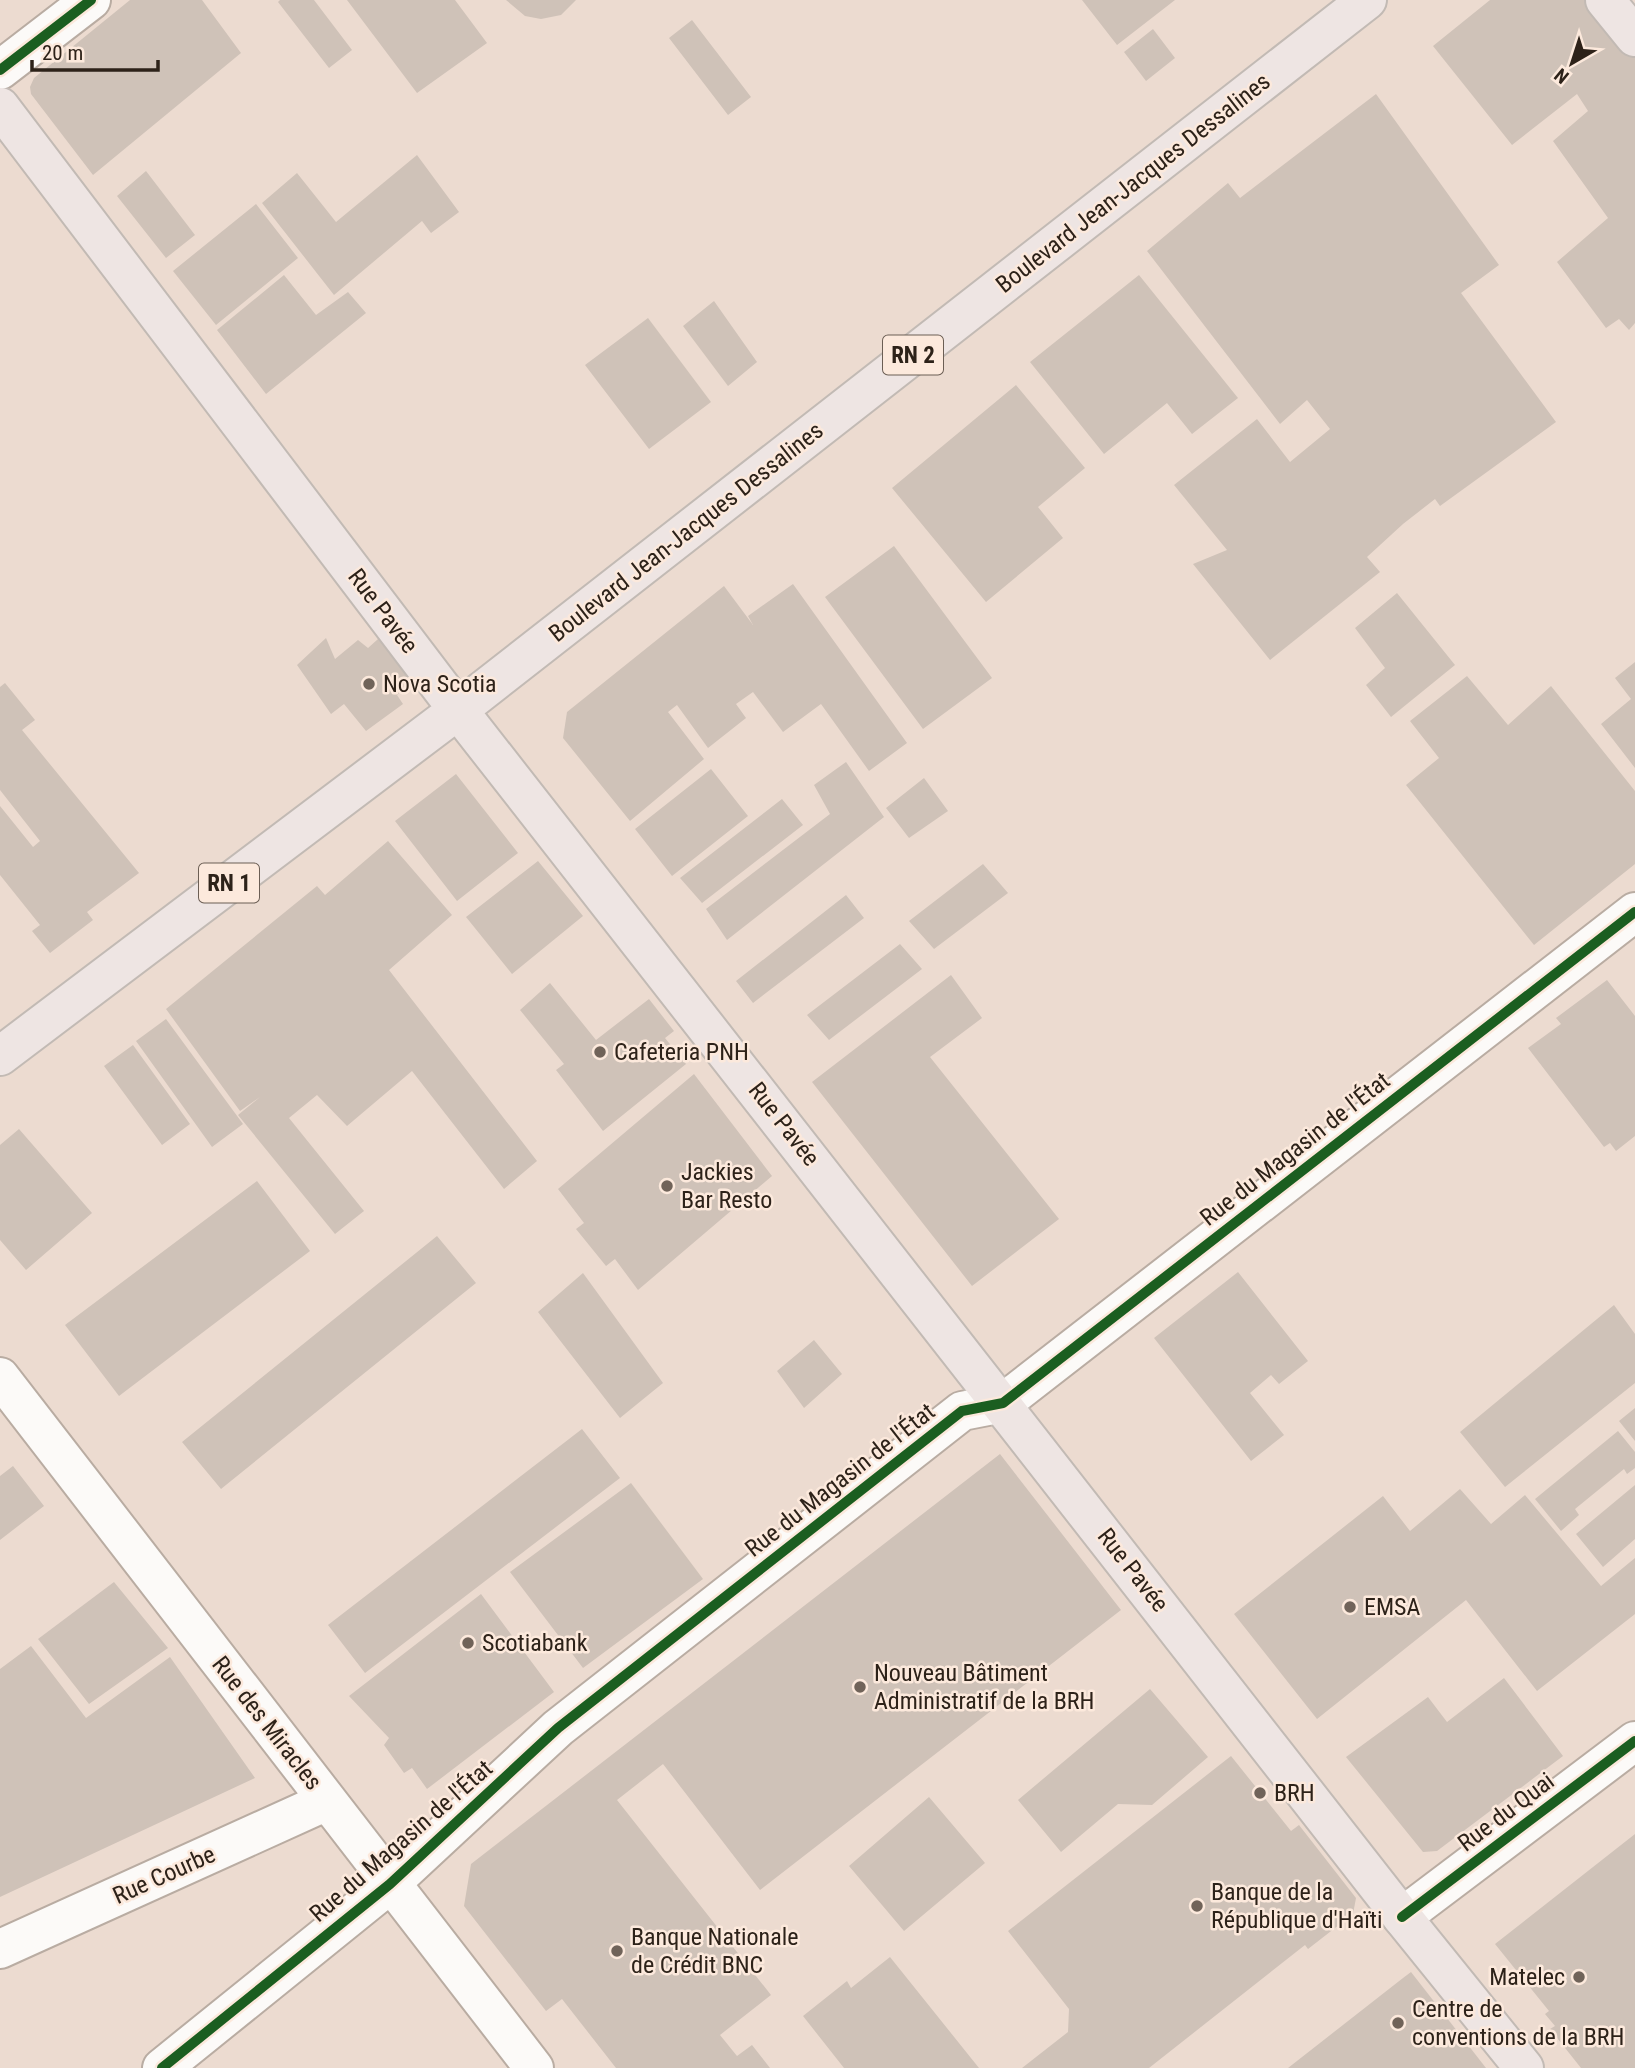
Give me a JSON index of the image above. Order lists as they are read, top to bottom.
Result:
{
  "streets": {
    "main road": [
      "Boulevard Jean-Jacques Dessalines",
      "RN 2",
      "Rue Pavée",
      "RN 1"
    ],
    "street": [
      "Rue du Magasin de l'État",
      "Rue des Miracles",
      "Rue du Quai",
      "Rue Courbe"
    ]
  },
  "crossings": [
    ["Boulevard Jean-Jacques Dessalines", "Rue Pavée"],
    ["Rue Pavée", "Rue du Magasin de l'État"],
    ["Rue Pavée", "Rue du Quai"],
    ["Rue du Magasin de l'État", "Rue des Miracles"],
    ["Rue des Miracles", "Rue Courbe"]
  ],
  "places": [
    "Nova Scotia",
    "Cafeteria PNH",
    "Jackies Bar Resto",
    "EMSA",
    "Scotiabank",
    "Nouveau Bâtiment Administratif de la BRH",
    "BRH",
    "Banque de la République d'Haïti",
    "Banque Nationale de Crédit BNC",
    "Matelec",
    "Centre de conventions de la BRH"
  ],
  "scale_bar": "20 m",
  "north": "bottom left"
}
